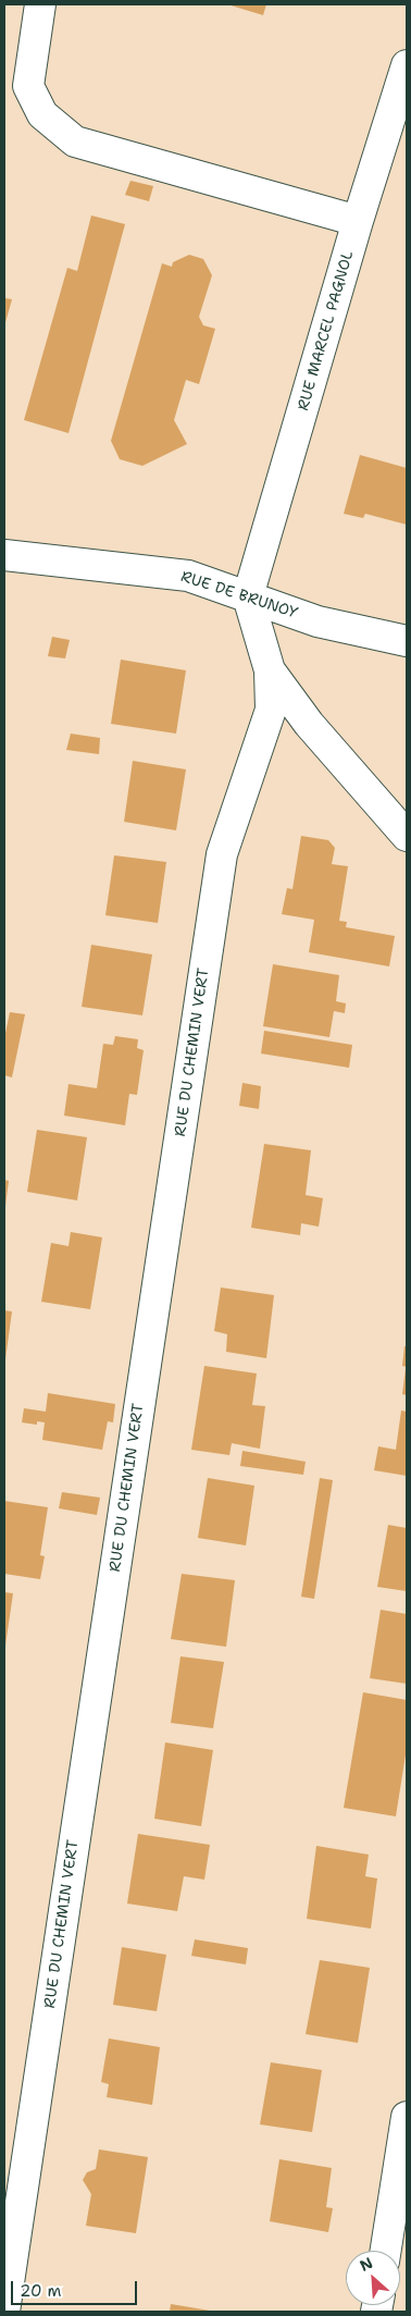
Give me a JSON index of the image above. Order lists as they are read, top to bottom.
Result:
{
  "streets": {
    "street": ["RUE MARCEL PAGNOL", "RUE DE BRUNOY", "RUE DU CHEMIN VERT"]
  },
  "crossings": [
    ["RUE MARCEL PAGNOL", "RUE DE BRUNOY"]
  ],
  "scale_bar": "20 m",
  "north": "top left"
}
